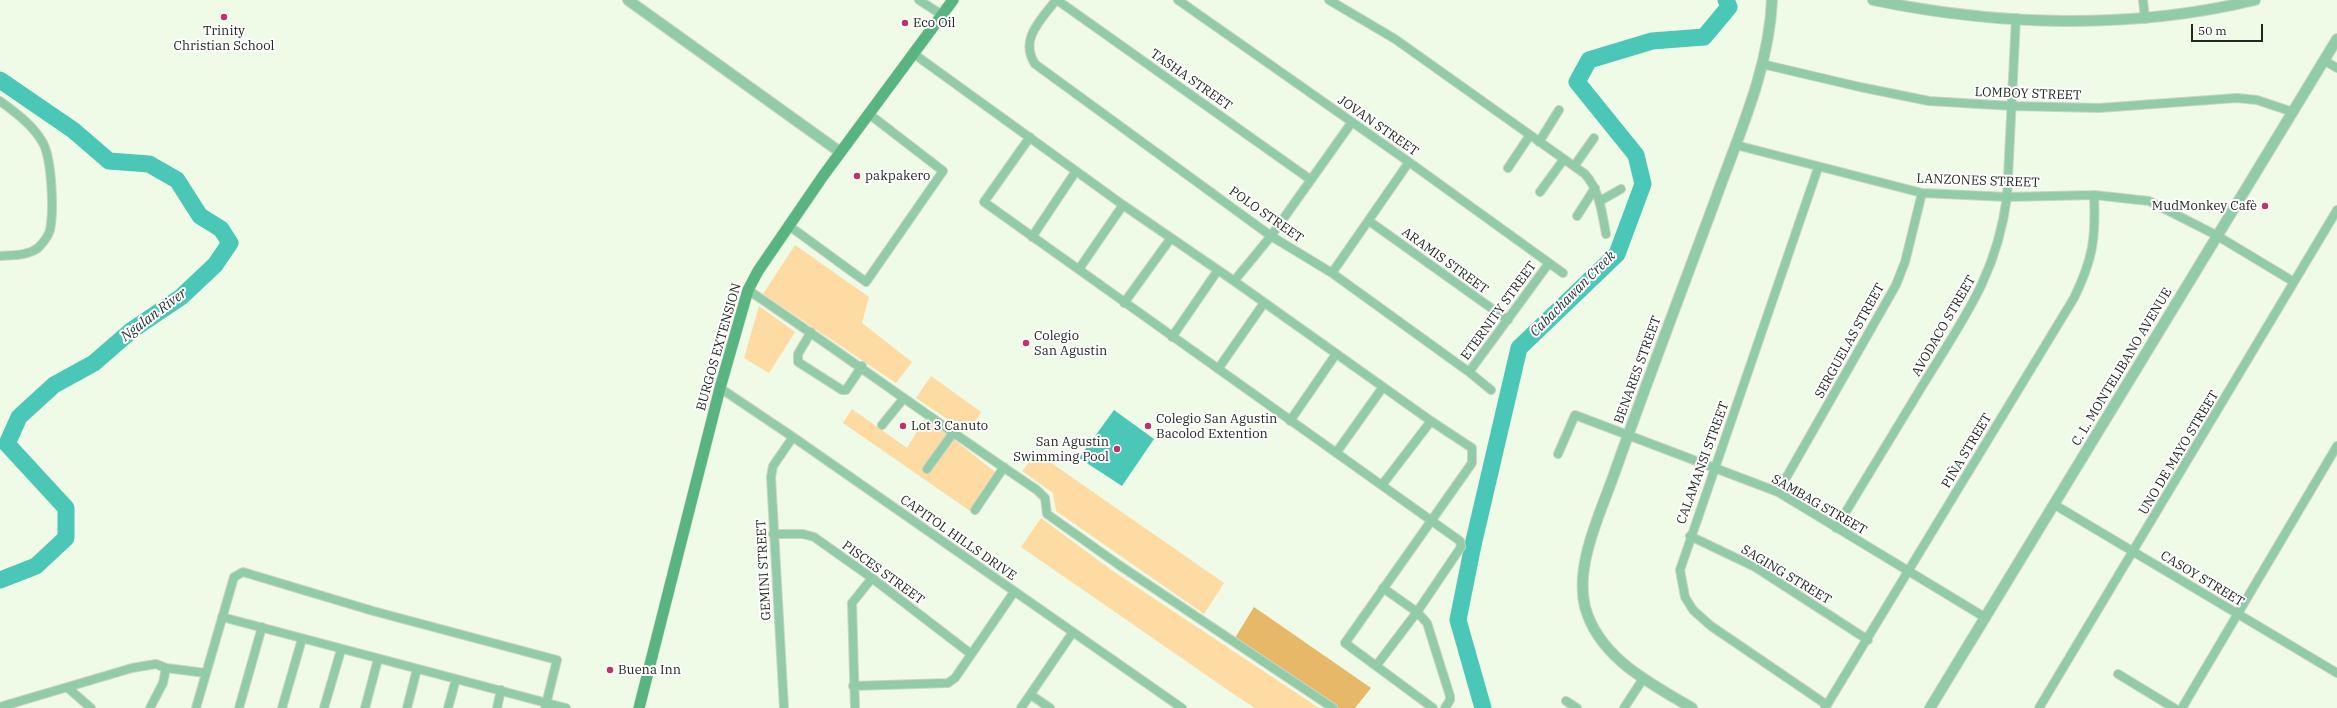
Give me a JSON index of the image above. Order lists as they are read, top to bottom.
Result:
{
  "streets": {
    "main road": ["BURGOS EXTENSION"],
    "street": [
      "TASHA STREET",
      "LOMBOY STREET",
      "JOVAN STREET",
      "LANZONES STREET",
      "POLO STREET",
      "ARAMIS STREET",
      "ETERNITY STREET",
      "AVODACO STREET",
      "SERGUELAS STREET",
      "C. L. MONTELIBANO AVENUE",
      "BENARES STREET",
      "PIÑA STREET",
      "UNO DE MAYO STREET",
      "CALAMANSI STREET",
      "SAMBAG STREET",
      "CAPITOL HILLS DRIVE",
      "GEMINI STREET",
      "PISCES STREET",
      "SAGING STREET",
      "CASOY STREET"
    ]
  },
  "crossings": [
    ["TASHA STREET", "POLO STREET"],
    ["LOMBOY STREET", "AVODACO STREET"],
    ["LOMBOY STREET", "C. L. MONTELIBANO AVENUE"],
    ["LOMBOY STREET", "BENARES STREET"],
    ["JOVAN STREET", "ETERNITY STREET"],
    ["LANZONES STREET", "AVODACO STREET"],
    ["LANZONES STREET", "SERGUELAS STREET"],
    ["LANZONES STREET", "C. L. MONTELIBANO AVENUE"],
    ["LANZONES STREET", "BENARES STREET"],
    ["LANZONES STREET", "PIÑA STREET"],
    ["LANZONES STREET", "UNO DE MAYO STREET"],
    ["LANZONES STREET", "CALAMANSI STREET"],
    ["POLO STREET", "ETERNITY STREET"],
    ["ARAMIS STREET", "ETERNITY STREET"],
    ["AVODACO STREET", "SAMBAG STREET"],
    ["SERGUELAS STREET", "SAMBAG STREET"],
    ["BURGOS EXTENSION", "CAPITOL HILLS DRIVE"],
    ["C. L. MONTELIBANO AVENUE", "SAMBAG STREET"],
    ["C. L. MONTELIBANO AVENUE", "CASOY STREET"],
    ["BENARES STREET", "SAMBAG STREET"],
    ["PIÑA STREET", "CALAMANSI STREET"],
    ["PIÑA STREET", "SAMBAG STREET"],
    ["PIÑA STREET", "SAGING STREET"],
    ["UNO DE MAYO STREET", "CASOY STREET"],
    ["CALAMANSI STREET", "SAMBAG STREET"],
    ["CALAMANSI STREET", "SAGING STREET"],
    ["CAPITOL HILLS DRIVE", "GEMINI STREET"],
    ["GEMINI STREET", "PISCES STREET"]
  ],
  "water": ["Cabachawan Creek", "Ngalan River"],
  "places": [
    "Trinity Christian School",
    "Eco Oil",
    "pakpakero",
    "MudMonkey Cafè",
    "Colegio San Agustin",
    "Lot 3 Canuto",
    "Colegio San Agustin Bacolod Extention",
    "San Agustin Swimming Pool",
    "Buena Inn"
  ],
  "scale_bar": "50 m"
}
